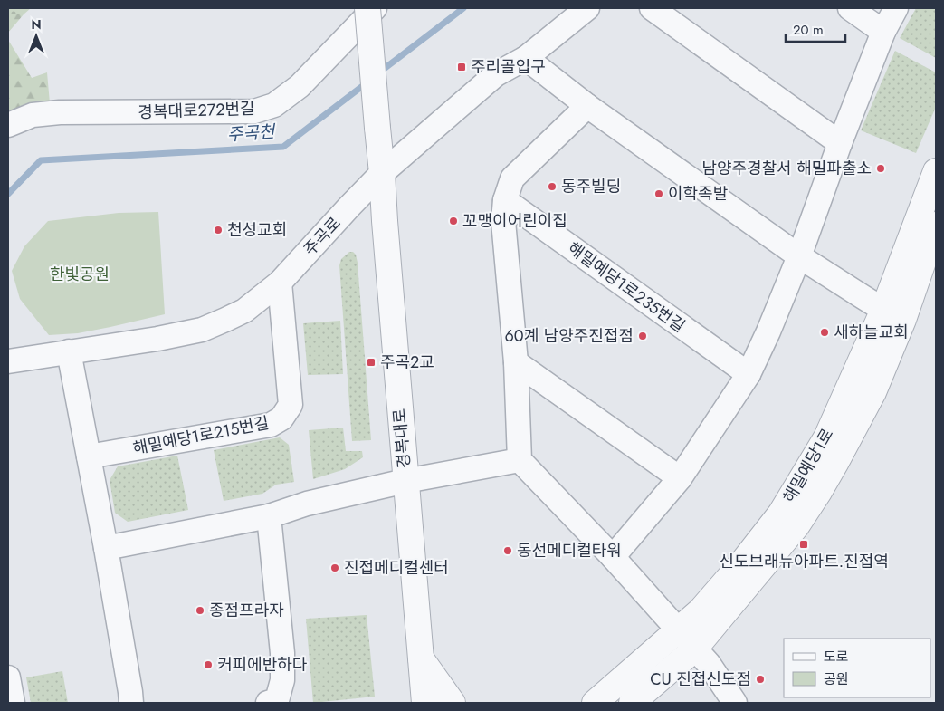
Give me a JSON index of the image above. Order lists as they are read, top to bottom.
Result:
{
  "streets": {
    "street": [
      "경복대로272번길",
      "주곡로",
      "해밀예당1로235번길",
      "해밀예당1로215번길",
      "경복대로",
      "해밀예당1로"
    ]
  },
  "crossings": [
    ["주곡로", "해밀예당1로215번길"],
    ["주곡로", "경복대로"]
  ],
  "water": ["주곡천"],
  "parks": ["한빛공원"],
  "places": {
    "transit": ["주리골입구", "주곡2교", "신도브래뉴아파트.진접역"],
    "other": [
      "남양주경찰서 해밀파출소",
      "동주빌딩",
      "이학족발",
      "꼬맹이어린이집",
      "천성교회",
      "새하늘교회",
      "60계 남양주진접점",
      "동선메디컬타워",
      "진접메디컬센터",
      "종점프라자",
      "커피에반하다",
      "CU 진접신도점"
    ]
  },
  "legend": ["도로", "공원"],
  "scale_bar": "20 m",
  "north": "top"
}
